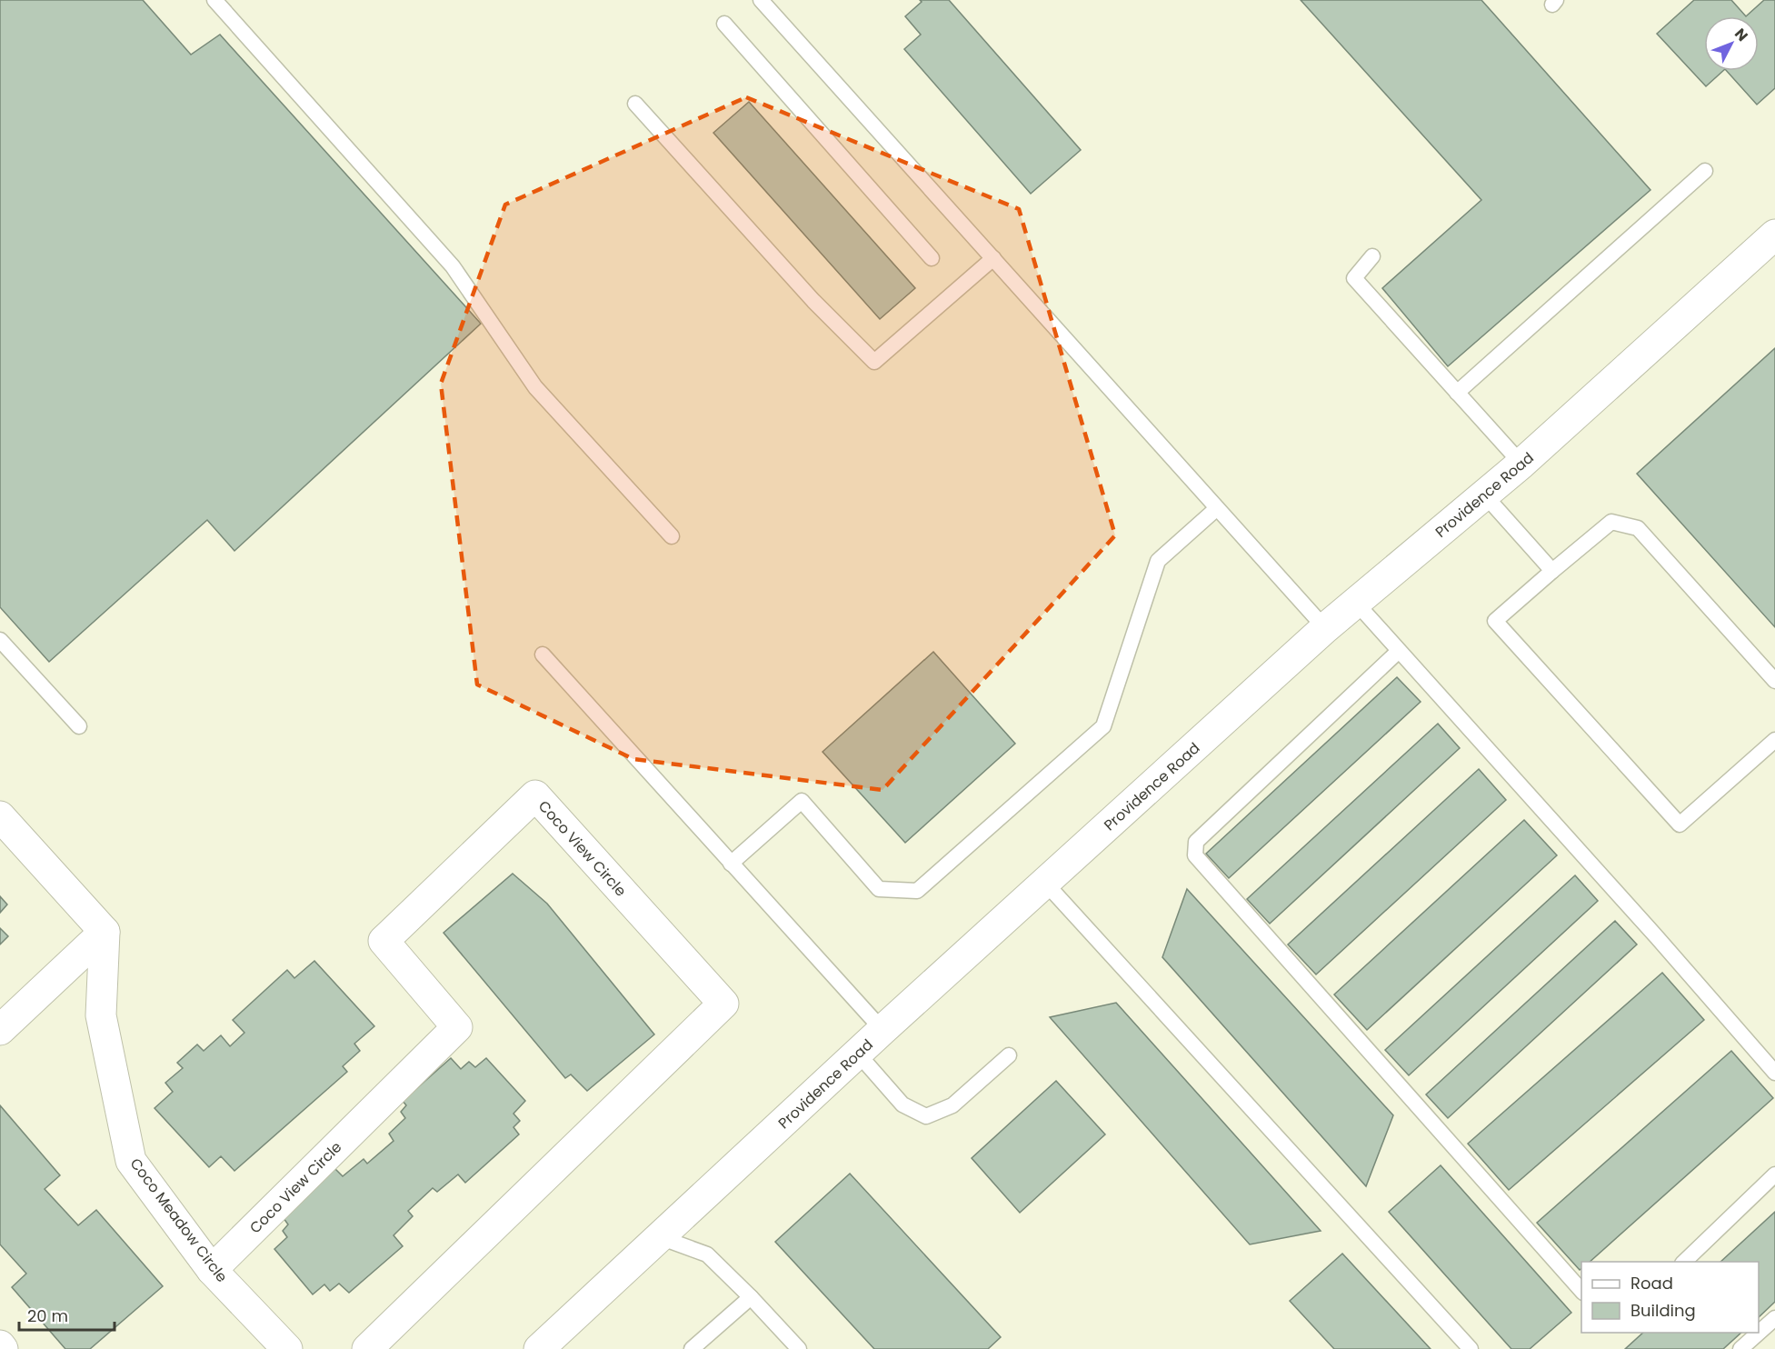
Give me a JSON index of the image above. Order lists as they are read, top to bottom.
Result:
{
  "streets": {
    "street": ["Providence Road", "Coco View Circle", "Coco Meadow Circle"]
  },
  "crossings": [
    ["Coco View Circle", "Coco Meadow Circle"]
  ],
  "legend": ["Road", "Building"],
  "scale_bar": "20 m",
  "north": "top right"
}
